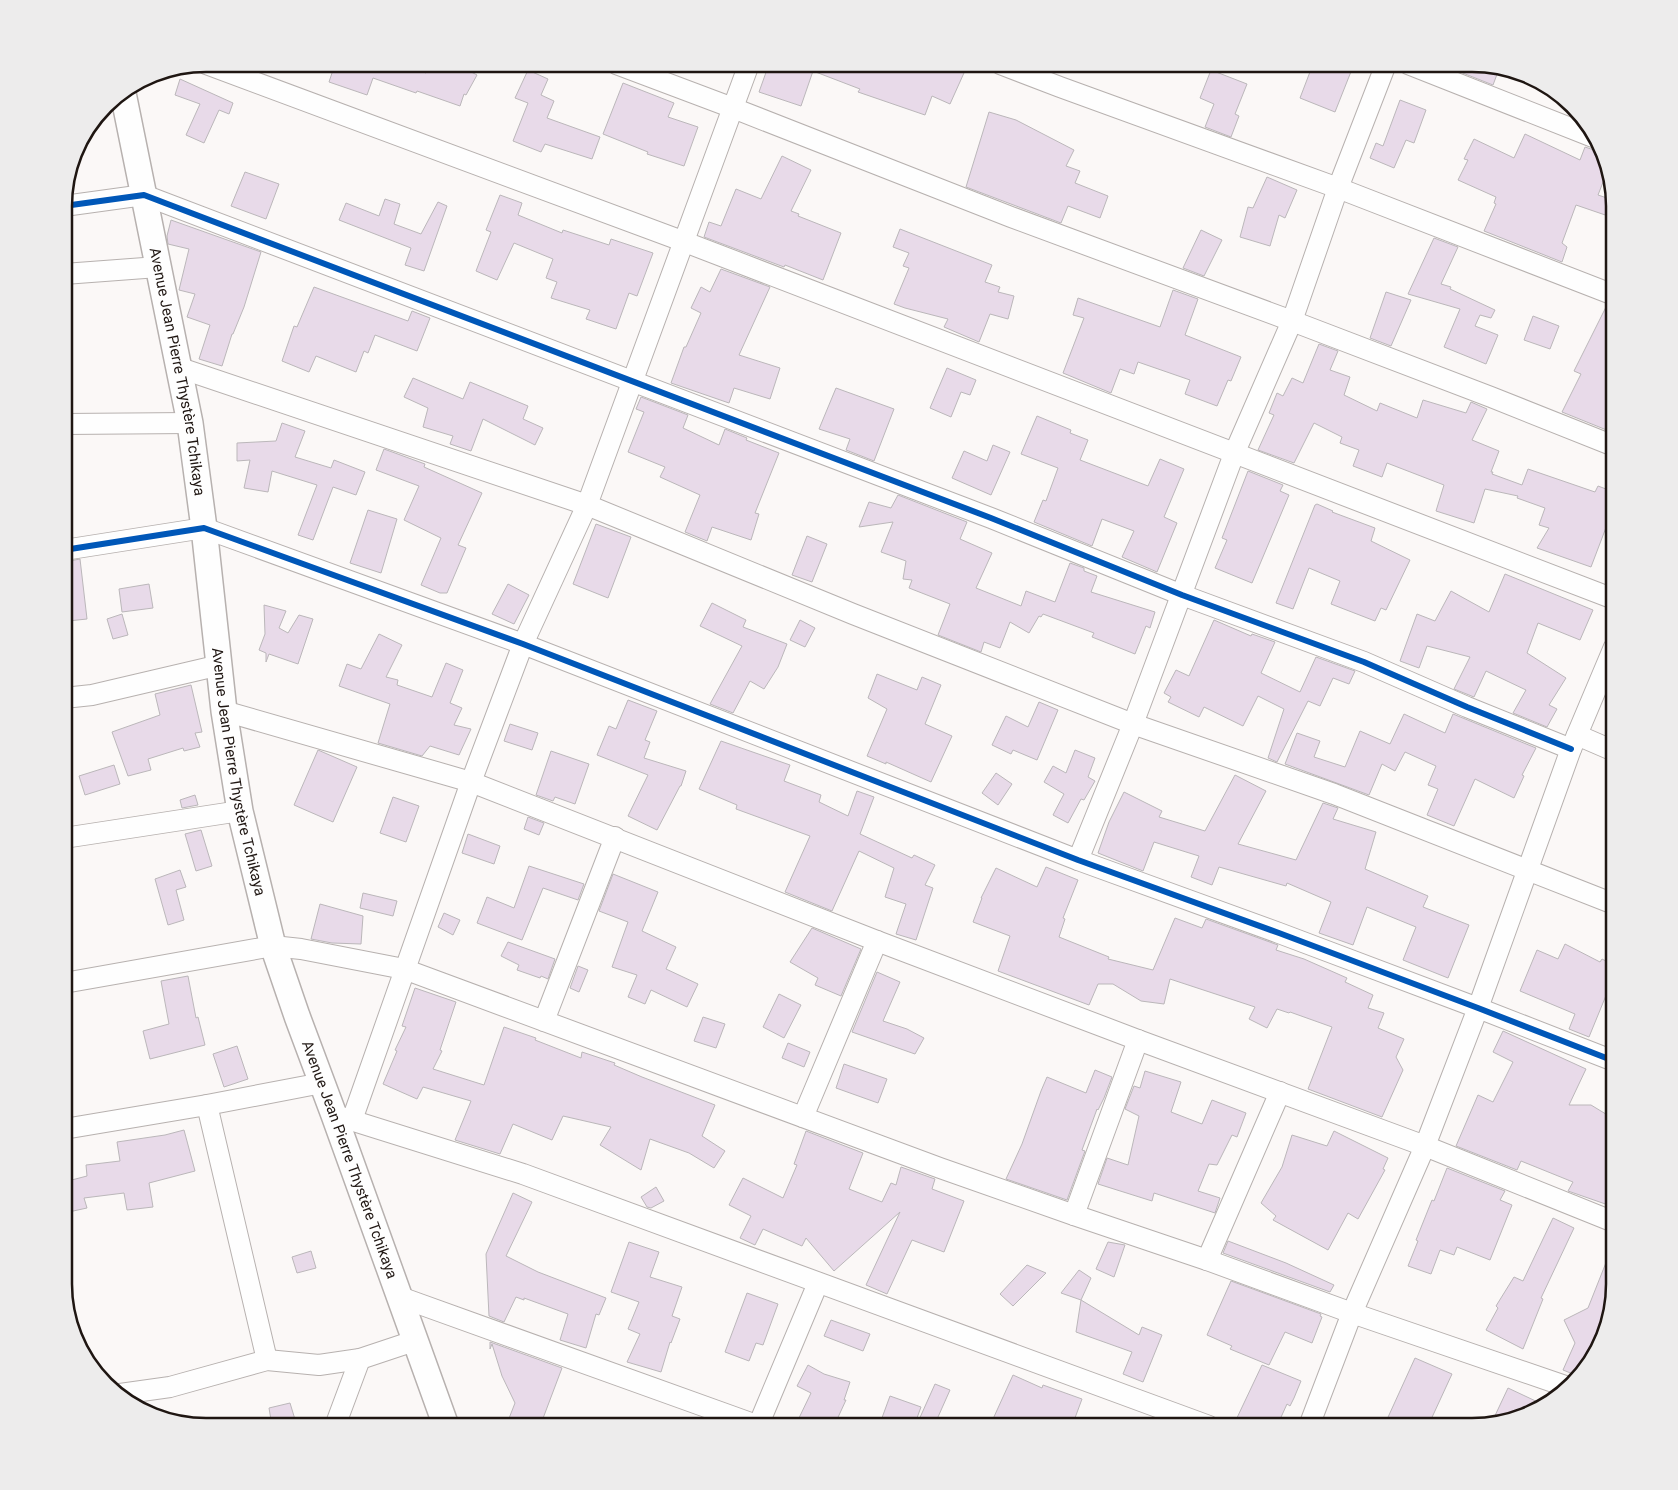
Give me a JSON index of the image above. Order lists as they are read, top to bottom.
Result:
{
  "streets": {
    "street": ["Avenue Jean Pierre Thystère Tchikaya"]
  }
}
